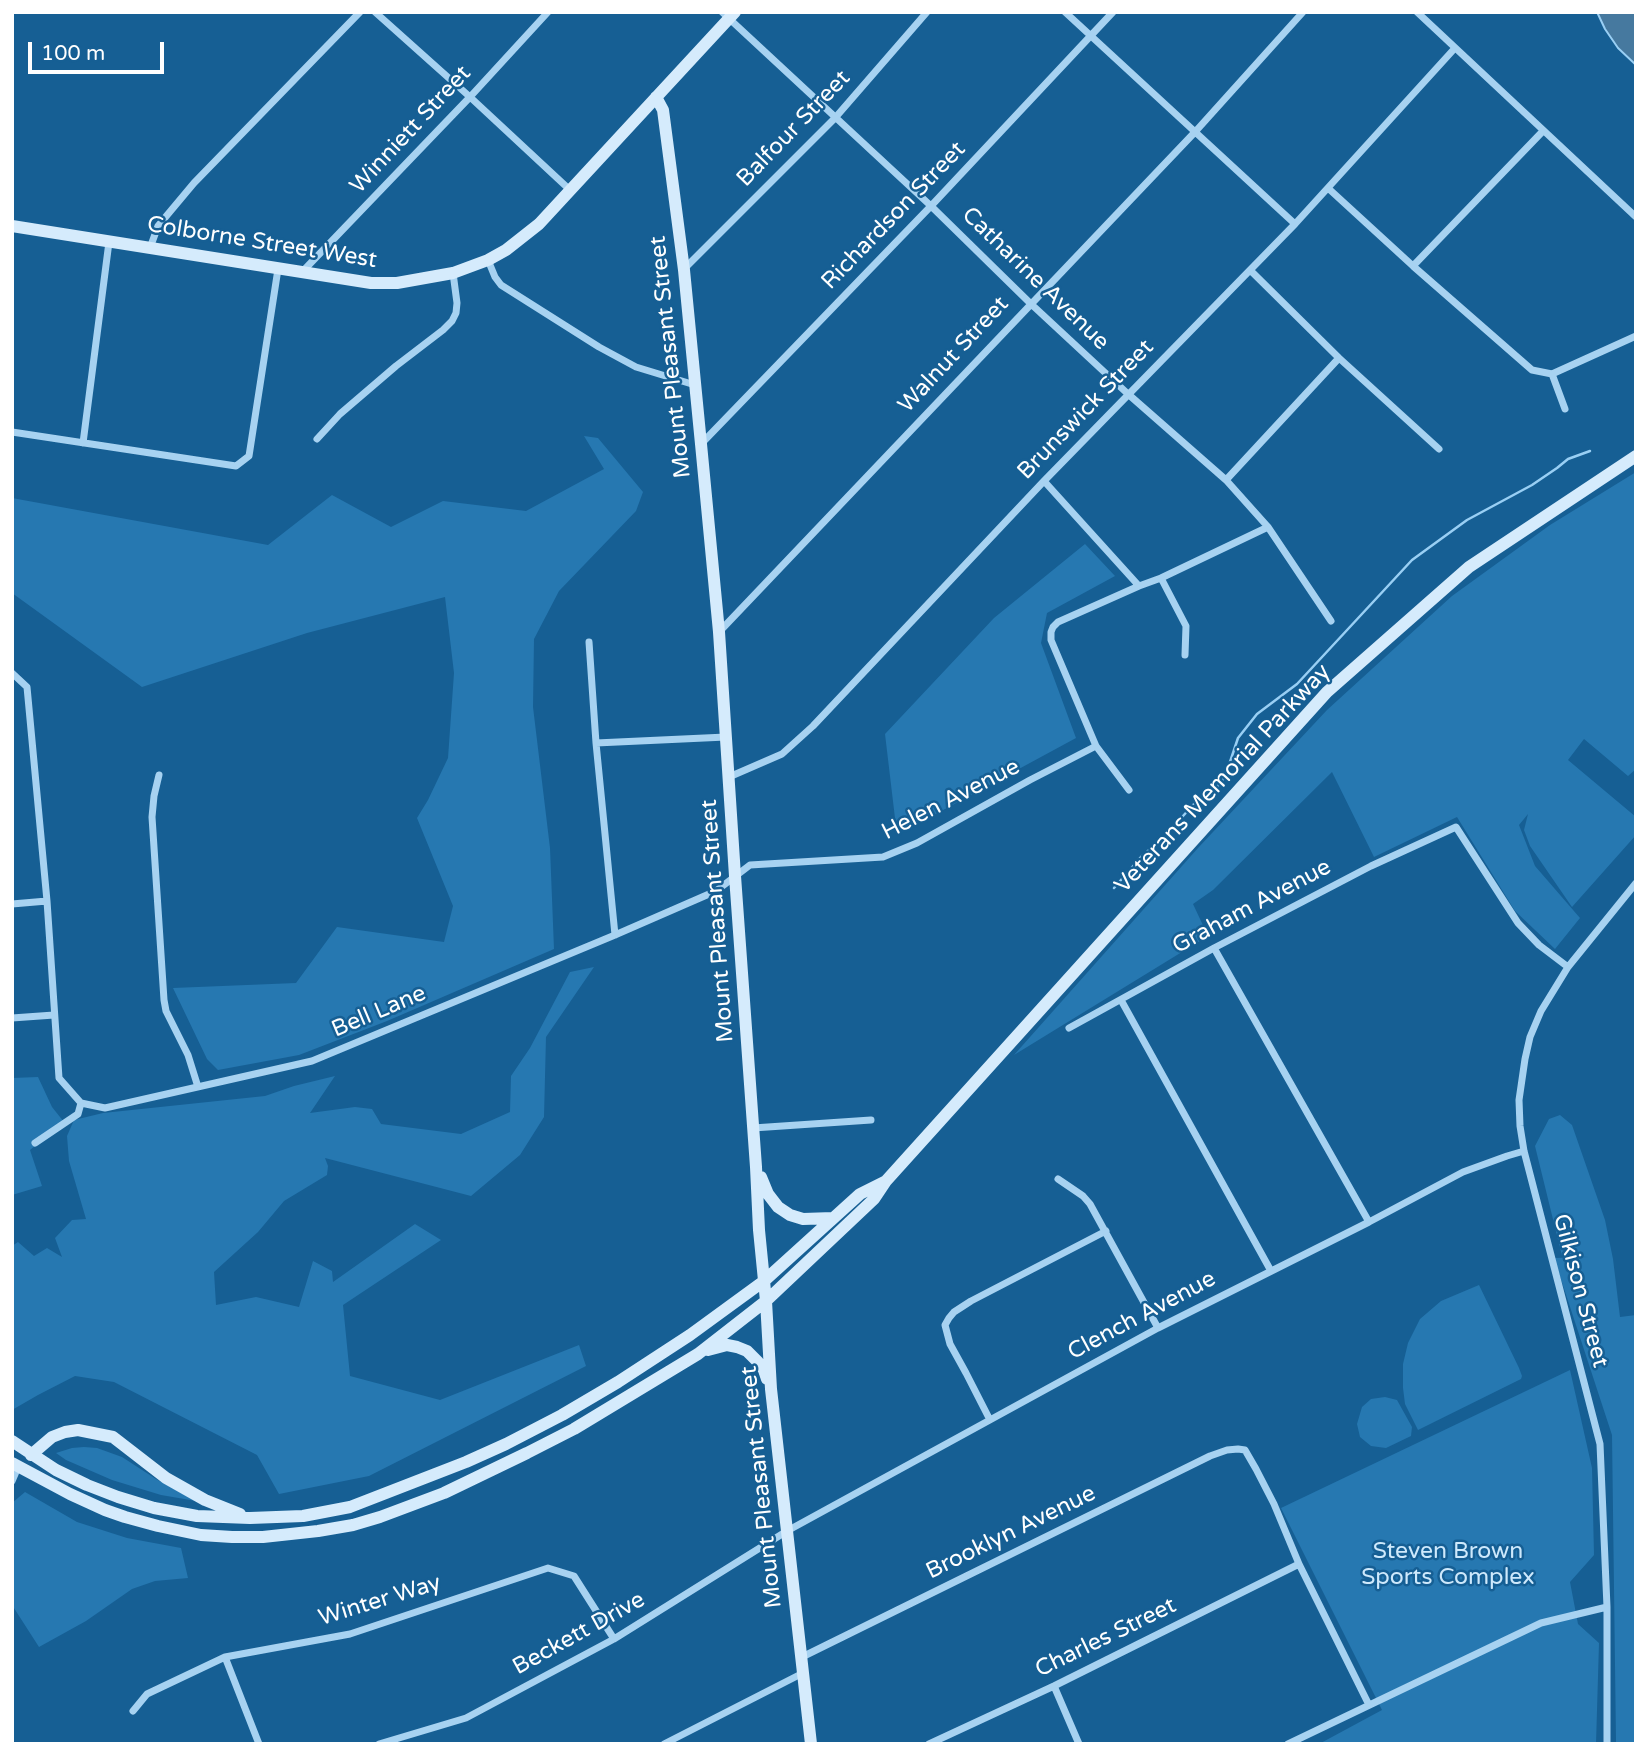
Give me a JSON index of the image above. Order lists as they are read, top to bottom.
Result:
{
  "streets": {
    "main road": ["Colborne Street West", "Mount Pleasant Street", "Veterans Memorial Parkway"],
    "street": [
      "Balfour Street",
      "Winniett Street",
      "Richardson Street",
      "Catharine Avenue",
      "Walnut Street",
      "Brunswick Street",
      "Helen Avenue",
      "Graham Avenue",
      "Bell Lane",
      "Gilkison Street",
      "Clench Avenue",
      "Brooklyn Avenue",
      "Winter Way",
      "Beckett Drive",
      "Charles Street"
    ]
  },
  "crossings": [
    ["Balfour Street", "Catharine Avenue"],
    ["Balfour Street", "Mount Pleasant Street"],
    ["Winniett Street", "Colborne Street West"],
    ["Richardson Street", "Catharine Avenue"],
    ["Richardson Street", "Mount Pleasant Street"],
    ["Colborne Street West", "Catharine Avenue"],
    ["Colborne Street West", "Mount Pleasant Street"],
    ["Catharine Avenue", "Walnut Street"],
    ["Catharine Avenue", "Brunswick Street"],
    ["Walnut Street", "Mount Pleasant Street"],
    ["Mount Pleasant Street", "Brunswick Street"],
    ["Mount Pleasant Street", "Veterans Memorial Parkway"],
    ["Mount Pleasant Street", "Helen Avenue"],
    ["Mount Pleasant Street", "Bell Lane"],
    ["Mount Pleasant Street", "Clench Avenue"],
    ["Mount Pleasant Street", "Brooklyn Avenue"],
    ["Mount Pleasant Street", "Beckett Drive"],
    ["Helen Avenue", "Bell Lane"],
    ["Graham Avenue", "Gilkison Street"],
    ["Gilkison Street", "Clench Avenue"],
    ["Clench Avenue", "Beckett Drive"],
    ["Brooklyn Avenue", "Charles Street"],
    ["Winter Way", "Beckett Drive"]
  ],
  "parks": ["Steven Brown Sports Complex"],
  "scale_bar": "100 m"
}
